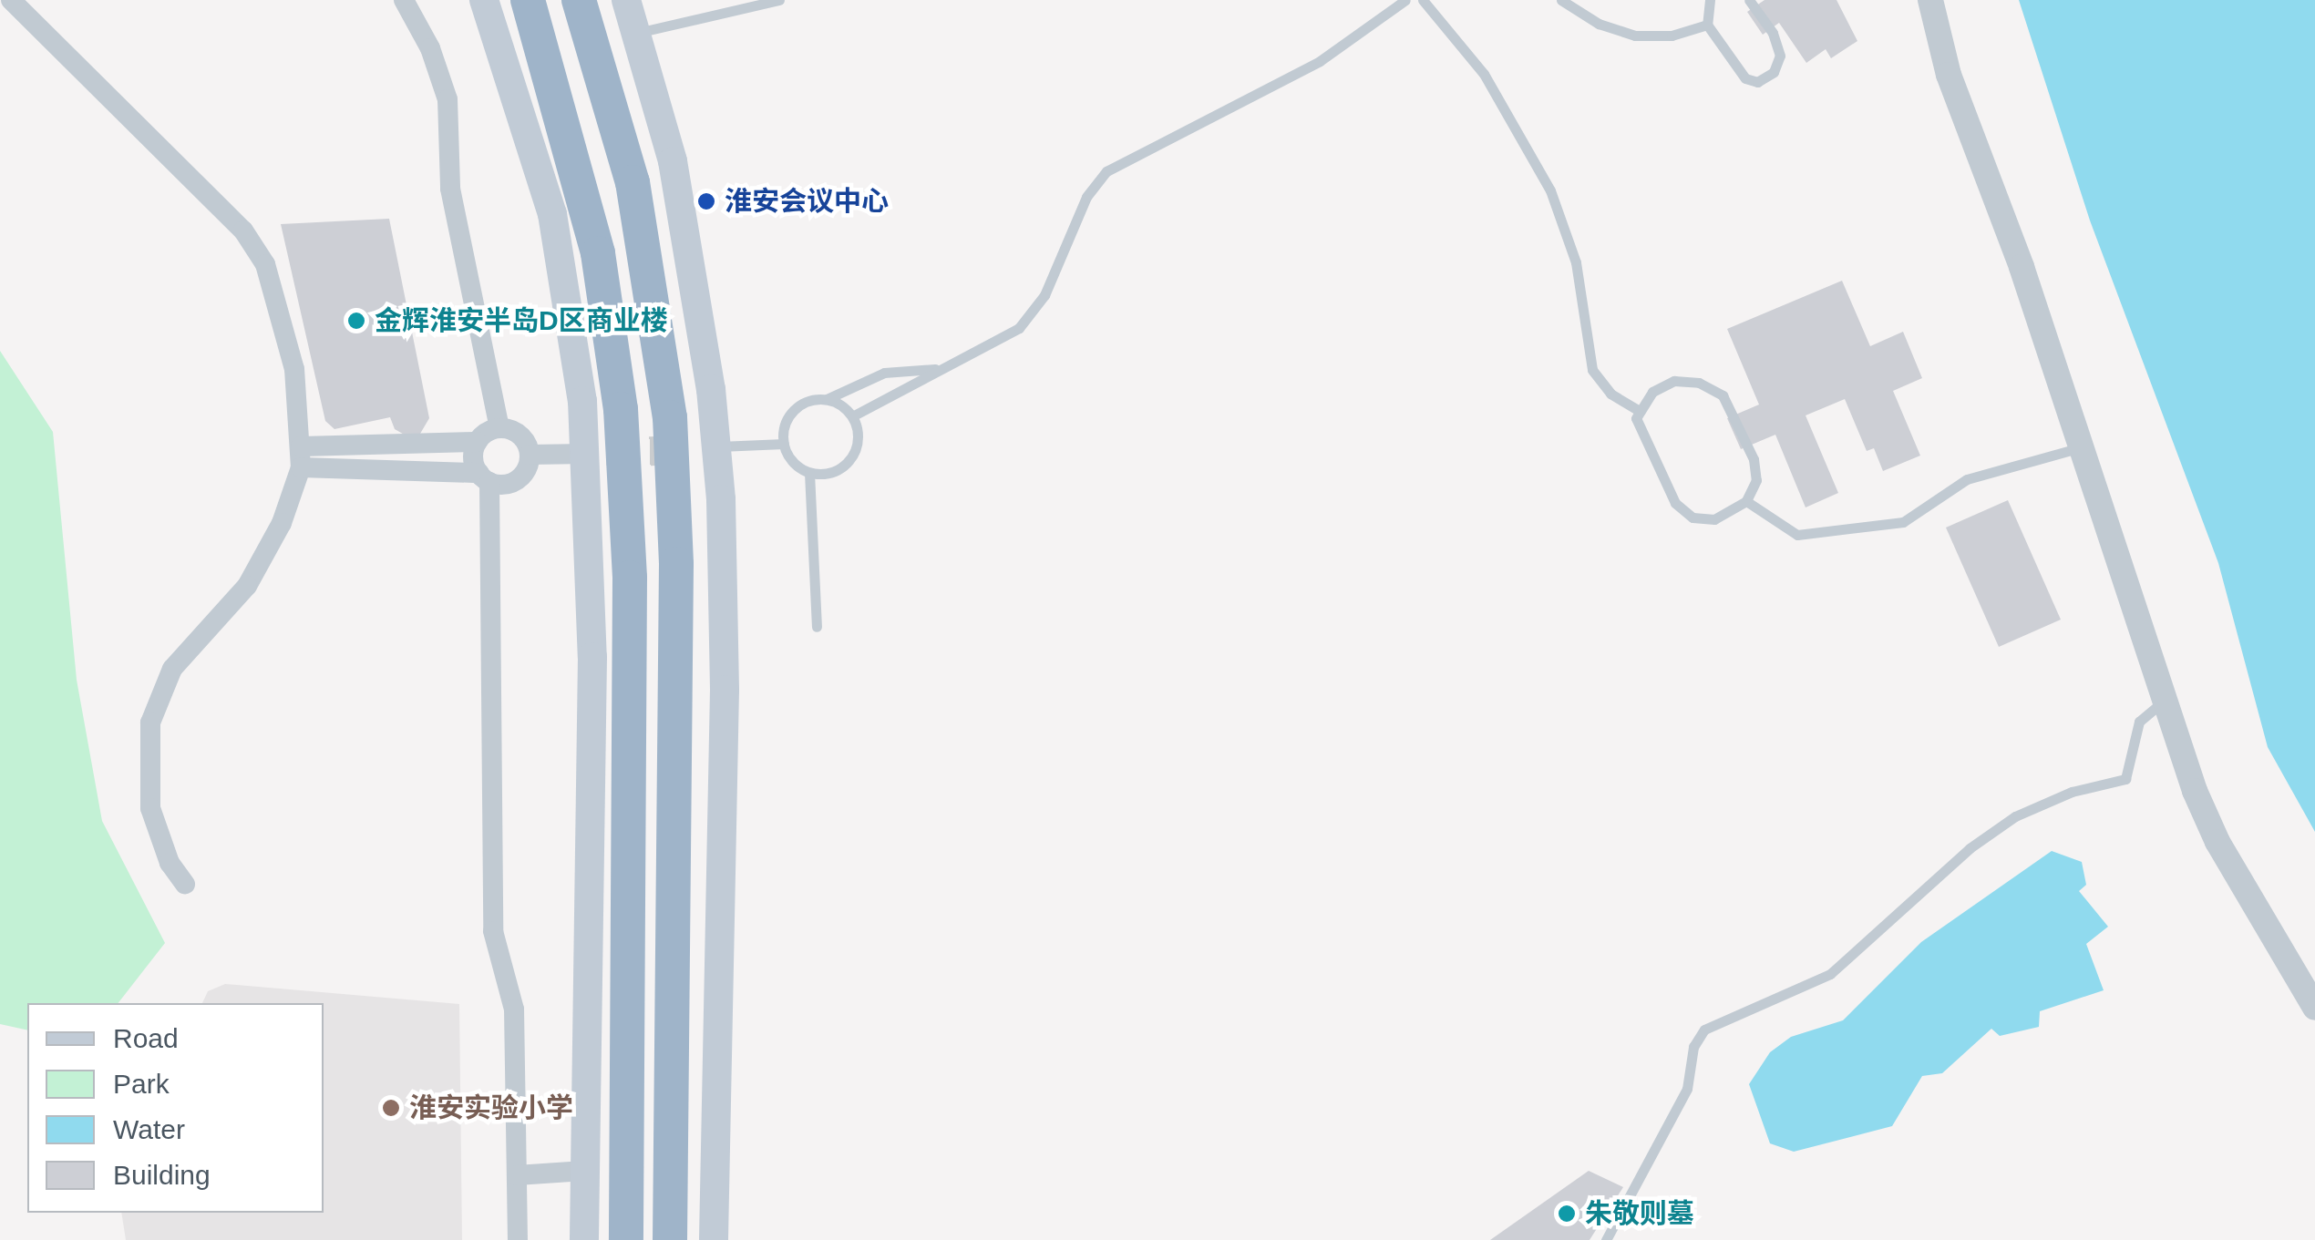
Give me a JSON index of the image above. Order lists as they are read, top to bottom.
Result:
{
  "places": [
    "淮安会议中心",
    "金辉淮安半岛D区商业楼",
    "淮安实验小学",
    "朱敬则墓"
  ],
  "legend": [
    "Road",
    "Park",
    "Water",
    "Building"
  ]
}
